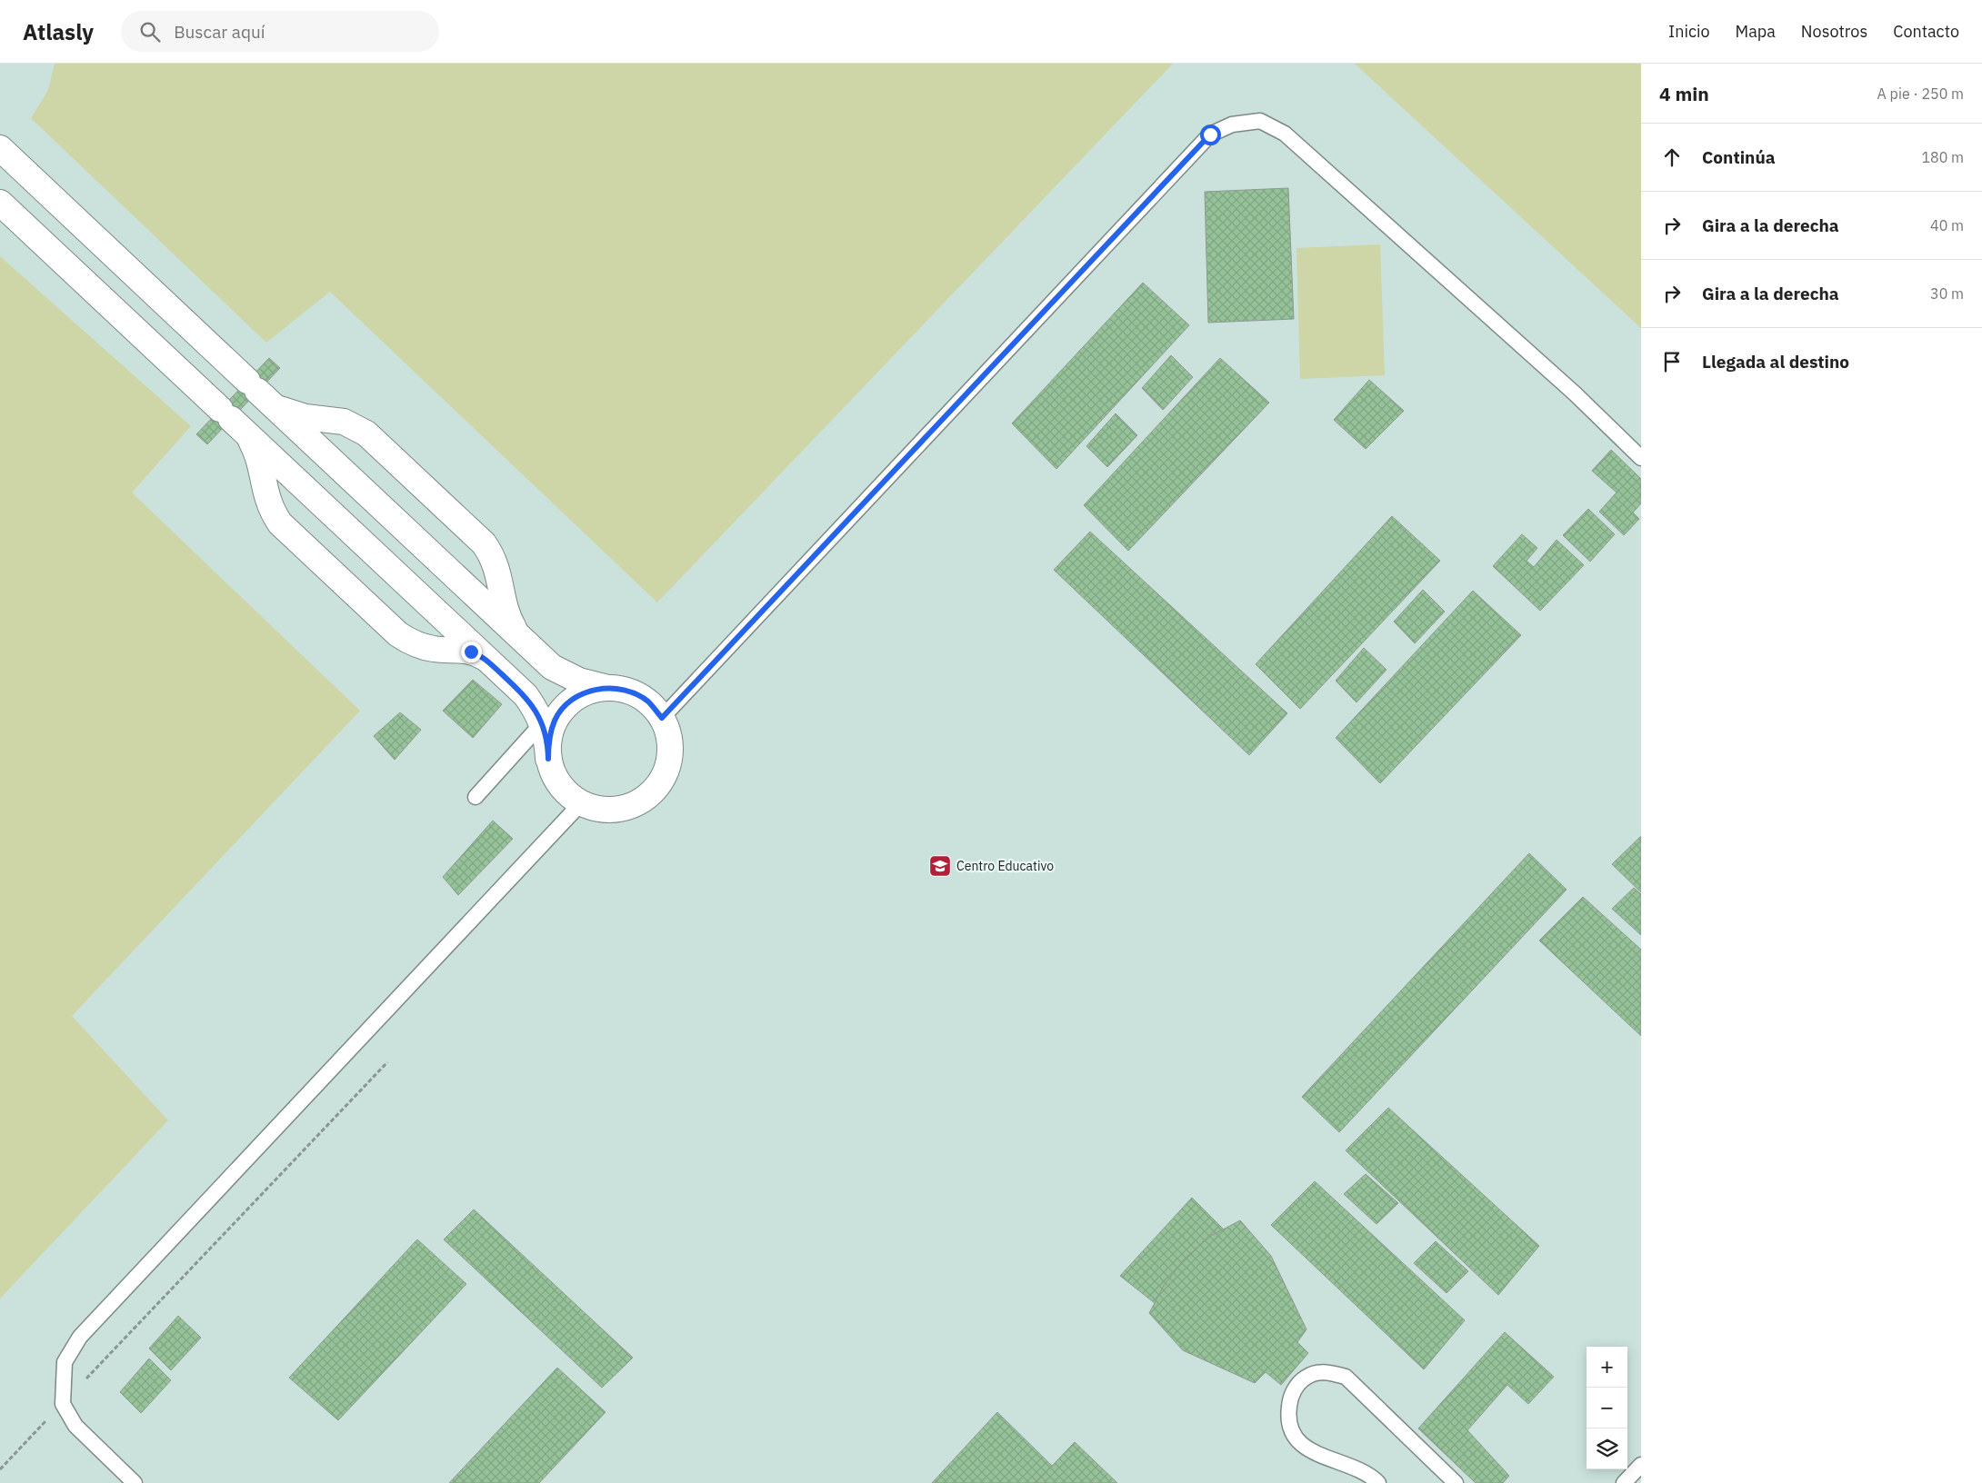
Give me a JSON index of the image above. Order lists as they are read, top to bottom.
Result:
{
  "places": {
    "school or university": ["Centro Educativo"]
  },
  "page": {
    "header": "Atlasly",
    "search": "Buscar aquí",
    "nav": [
      "Inicio",
      "Mapa",
      "Nosotros",
      "Contacto"
    ],
    "heading": ["4 min", "A pie · 250 m"],
    "list": [
      ["Continúa", "180 m"],
      ["Gira a la derecha", "40 m"],
      ["Gira a la derecha", "30 m"],
      "Llegada al destino"
    ],
    "map_buttons": ["+", "−"]
  }
}
